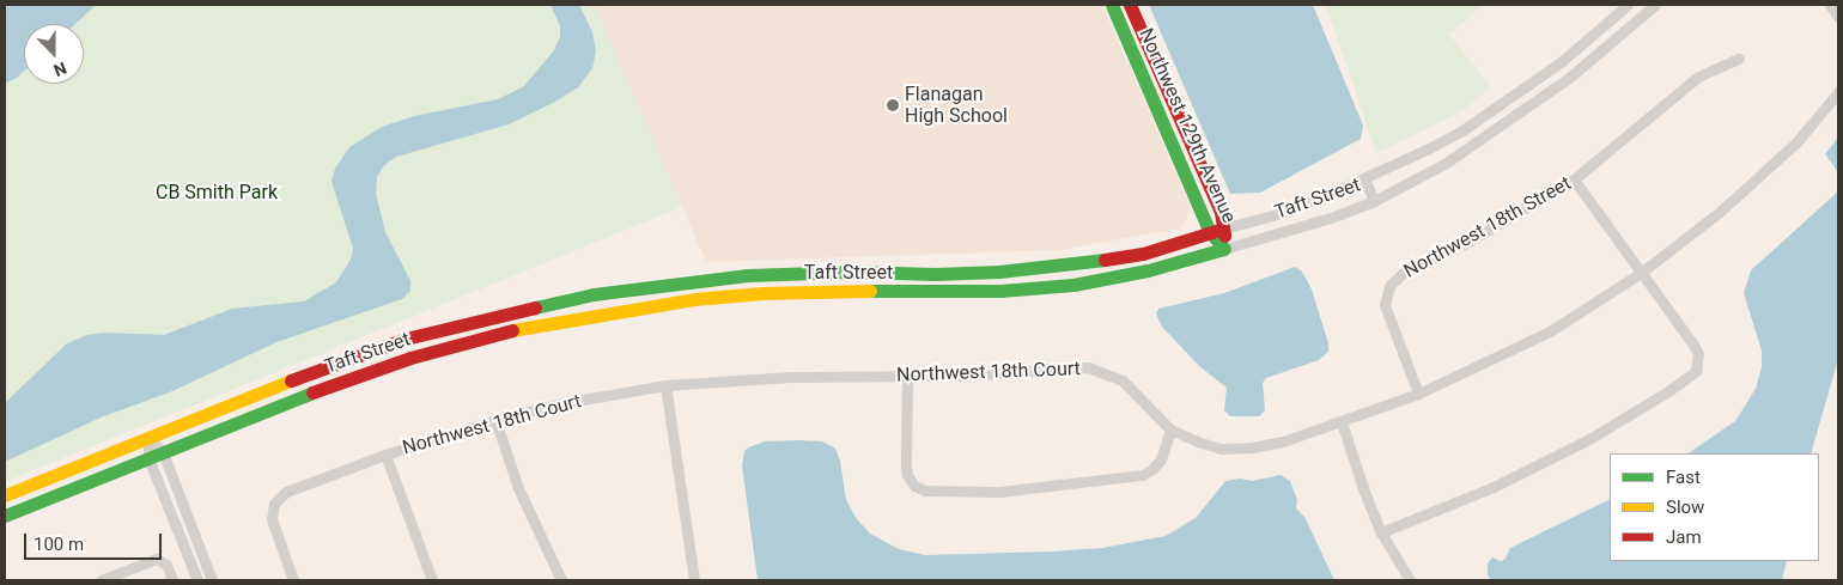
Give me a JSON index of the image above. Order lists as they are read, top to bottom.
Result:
{
  "streets": {
    "street": [
      "Northwest 129th Avenue",
      "Taft Street",
      "Northwest 18th Street",
      "Northwest 18th Court"
    ]
  },
  "crossings": [
    ["Northwest 129th Avenue", "Taft Street"],
    ["Northwest 18th Street", "Northwest 18th Court"]
  ],
  "parks": ["CB Smith Park"],
  "places": ["Flanagan High School"],
  "legend": ["Fast", "Slow", "Jam"],
  "scale_bar": "100 m",
  "north": "bottom"
}
